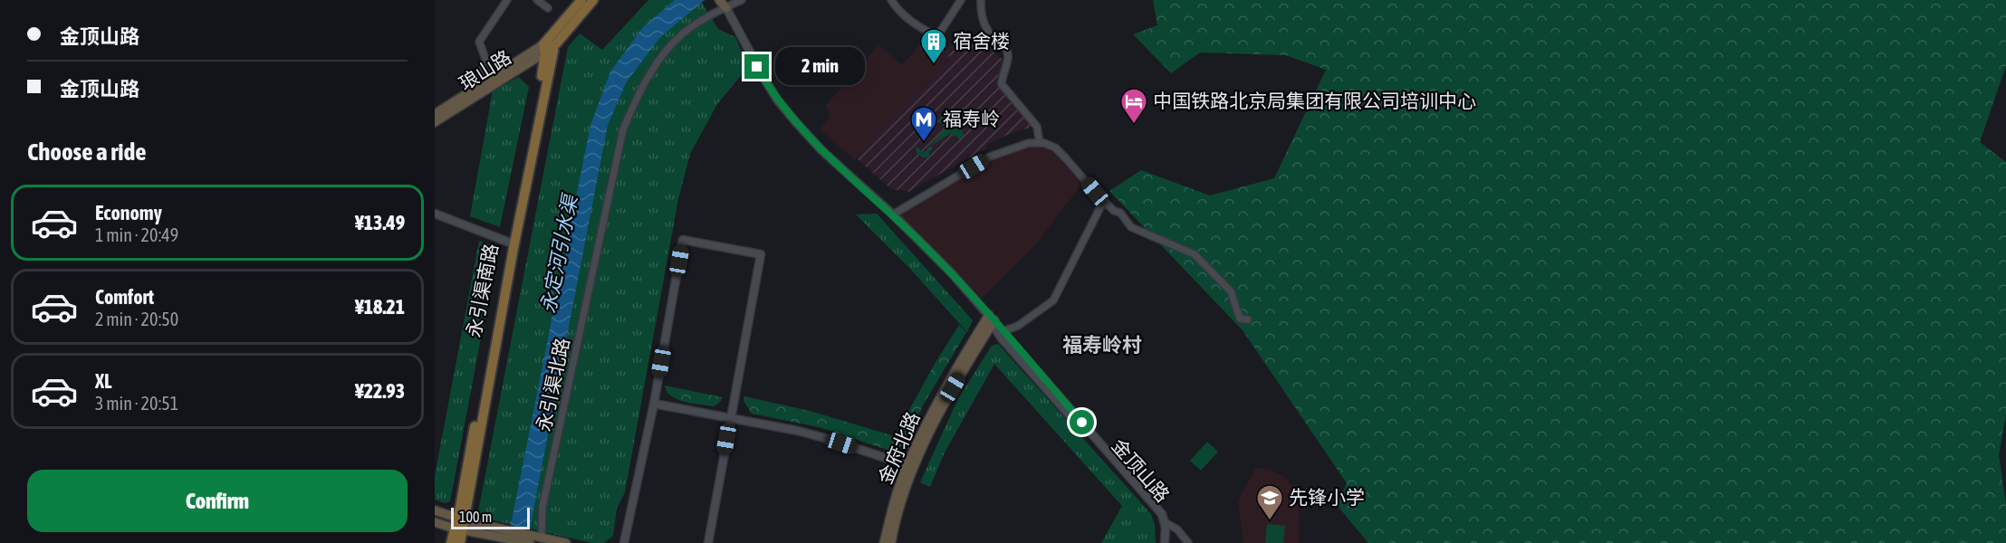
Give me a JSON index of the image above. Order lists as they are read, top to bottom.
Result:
{
  "streets": {
    "main road": ["琅山路", "永引渠南路", "金府北路"],
    "street": ["永引渠北路", "金顶山路"]
  },
  "crossings": [
    ["琅山路", "永引渠南路"],
    ["永引渠北路", "金顶山路"],
    ["金府北路", "金顶山路"]
  ],
  "districts": ["福寿岭村"],
  "water": ["永定河引水渠"],
  "places": {
    "building": ["宿舍楼"],
    "hotel": ["中国铁路北京局集团有限公司培训中心"],
    "metro station": ["福寿岭"],
    "school or university": ["先锋小学"]
  },
  "scale_bar": "100 m",
  "page": {
    "banner": ["金顶山路", "金顶山路"],
    "bubble": "2 min",
    "heading": "Choose a ride",
    "list": [
      {
        "name": "Economy",
        "note": "1 min · 20:49",
        "value": "¥13.49"
      },
      {
        "name": "Comfort",
        "note": "2 min · 20:50",
        "value": "¥18.21"
      },
      {
        "name": "XL",
        "note": "3 min · 20:51",
        "value": "¥22.93"
      }
    ],
    "buttons": "Confirm",
    "scale": "100 m"
  }
}
